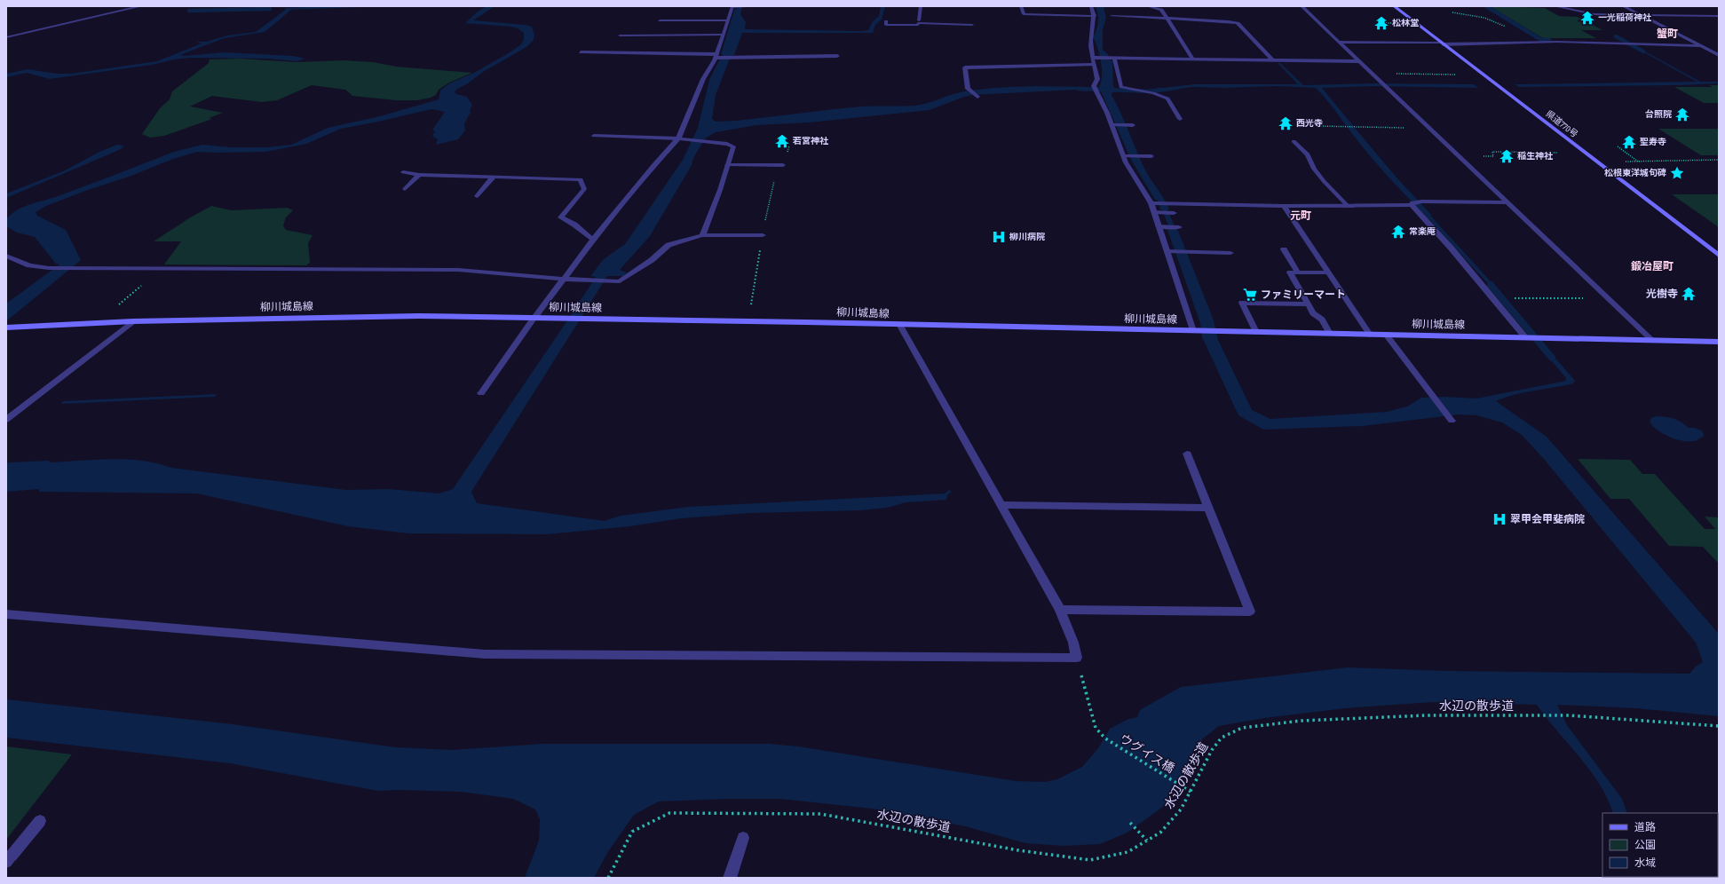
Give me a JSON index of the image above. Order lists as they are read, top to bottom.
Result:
{
  "streets": {
    "main road": ["県道770号", "柳川城島線"],
    "path": ["水辺の散歩道", "ウグイス橋"]
  },
  "crossings": [
    ["水辺の散歩道", "ウグイス橋"]
  ],
  "districts": ["蟹町", "元町", "鍛冶屋町"],
  "places": {
    "temple": [
      "一光稲荷神社",
      "松林堂",
      "台照院",
      "西光寺",
      "若宮神社",
      "聖寿寺",
      "稲生神社",
      "常楽庵",
      "光樹寺"
    ],
    "place": ["松根東洋城句碑"],
    "hospital": ["柳川病院", "翠甲会甲斐病院"],
    "supermarket": ["ファミリーマート"]
  },
  "legend": ["道路", "公園", "水域"]
}
